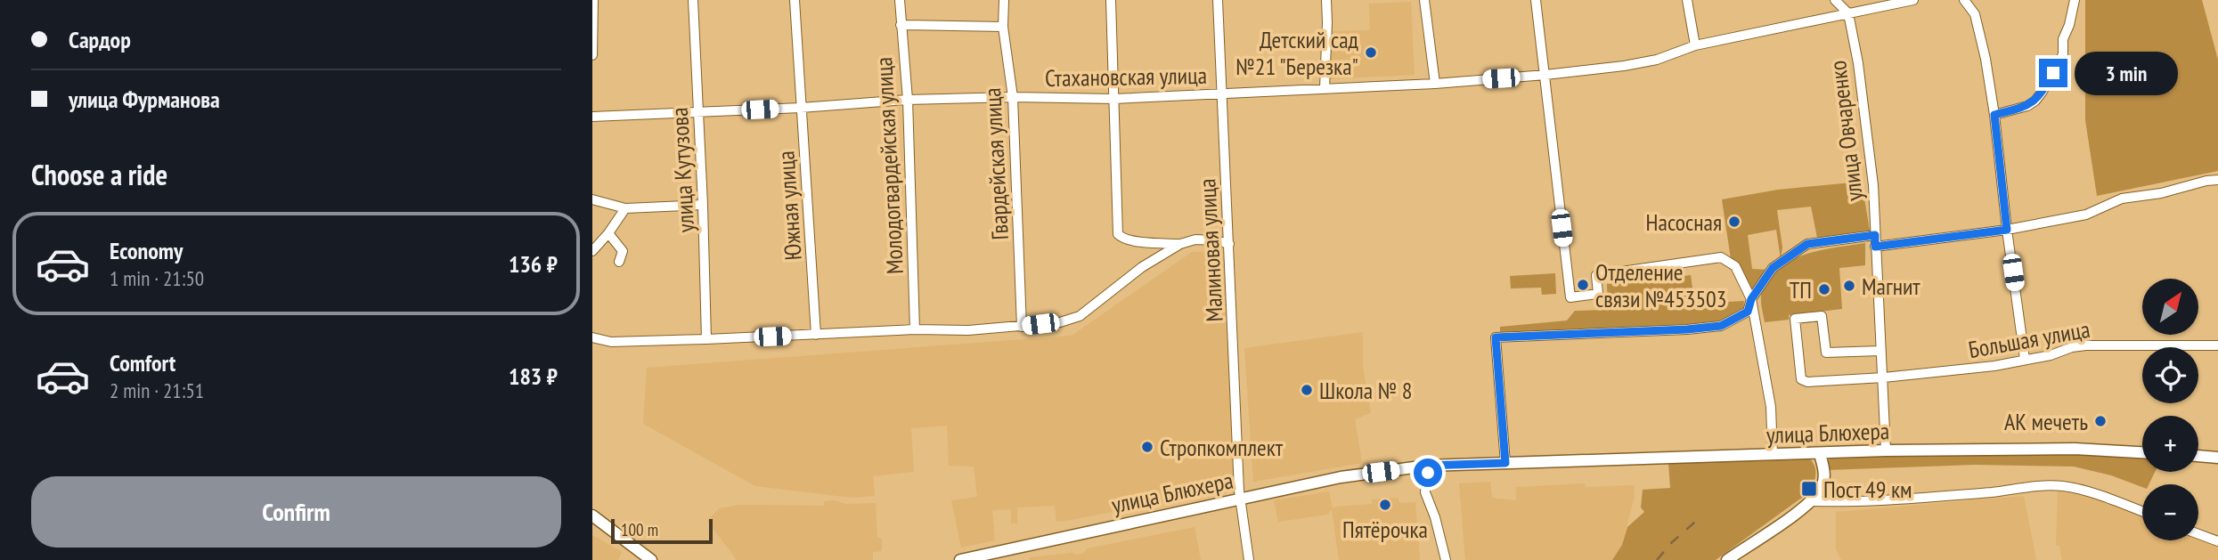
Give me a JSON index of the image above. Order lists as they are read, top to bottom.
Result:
{
  "streets": {
    "main road": ["улица Блюхера"],
    "street": [
      "Стахановская улица",
      "улица Овчаренко",
      "Гвардейская улица",
      "Молодогвардейская улица",
      "улица Кутузова",
      "Южная улица",
      "Малиновая улица",
      "Большая улица"
    ]
  },
  "crossings": [
    ["Стахановская улица", "улица Овчаренко"],
    ["Стахановская улица", "Гвардейская улица"],
    ["Стахановская улица", "Молодогвардейская улица"],
    ["Стахановская улица", "улица Кутузова"],
    ["Стахановская улица", "Южная улица"],
    ["Стахановская улица", "Малиновая улица"],
    ["улица Овчаренко", "Большая улица"],
    ["улица Овчаренко", "улица Блюхера"],
    ["Малиновая улица", "улица Блюхера"]
  ],
  "places": {
    "other": [
      "Детский сад №21 \"Березка\"",
      "Насосная",
      "Отделение связи №453503",
      "Магнит",
      "ТП",
      "Школа № 8",
      "АК мечеть",
      "Стропкомплект",
      "Пятёрочка"
    ],
    "transit": ["Пост 49 км"]
  },
  "scale_bar": "100 m",
  "north": "top right",
  "page": {
    "banner": ["Сардор", "улица Фурманова"],
    "bubble": "3 min",
    "heading": "Choose a ride",
    "list": [
      {
        "name": "Economy",
        "note": "1 min · 21:50",
        "value": "136 ₽"
      },
      {
        "name": "Comfort",
        "note": "2 min · 21:51",
        "value": "183 ₽"
      }
    ],
    "map_buttons": ["+", "−"],
    "buttons": "Confirm",
    "scale": "100 m"
  }
}
